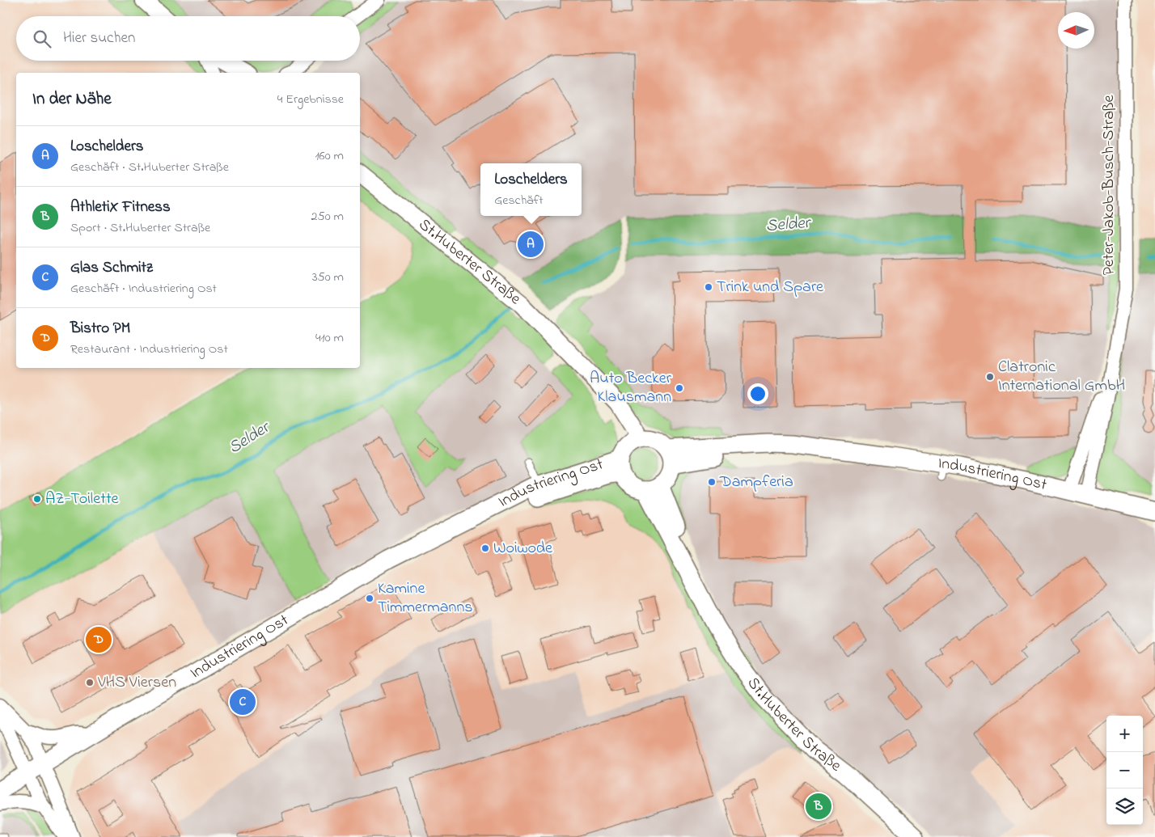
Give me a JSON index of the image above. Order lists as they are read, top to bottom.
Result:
{
  "streets": {
    "street": ["Peter-Jakob-Busch-Straße", "St.Huberter Straße", "Industriering Ost"]
  },
  "crossings": [
    ["Peter-Jakob-Busch-Straße", "Industriering Ost"],
    ["St.Huberter Straße", "Industriering Ost"]
  ],
  "water": ["Selder"],
  "places": [
    "Trink und Spare",
    "Clatronic International GmbH",
    "Auto Becker Klausmann",
    "Dampferia",
    "AZ-Toilette",
    "Woiwode",
    "Kamine Timmermanns",
    "VHS Viersen"
  ],
  "north": "left",
  "page": {
    "search": "Hier suchen",
    "heading": ["In der Nähe", "4 Ergebnisse"],
    "list": [
      {
        "mark": "A",
        "name": "Loschelders",
        "note": "Geschäft · St.Huberter Straße",
        "value": "160 m"
      },
      {
        "mark": "B",
        "name": "AthletiX Fitness",
        "note": "Sport · St.Huberter Straße",
        "value": "250 m"
      },
      {
        "mark": "C",
        "name": "Glas Schmitz",
        "note": "Geschäft · Industriering Ost",
        "value": "350 m"
      },
      {
        "mark": "D",
        "name": "Bistro PM",
        "note": "Restaurant · Industriering Ost",
        "value": "410 m"
      }
    ],
    "popup": ["Loschelders", "Geschäft"],
    "pins": [
      "A",
      "D",
      "C",
      "B"
    ],
    "map_buttons": ["+", "−"]
  }
}
